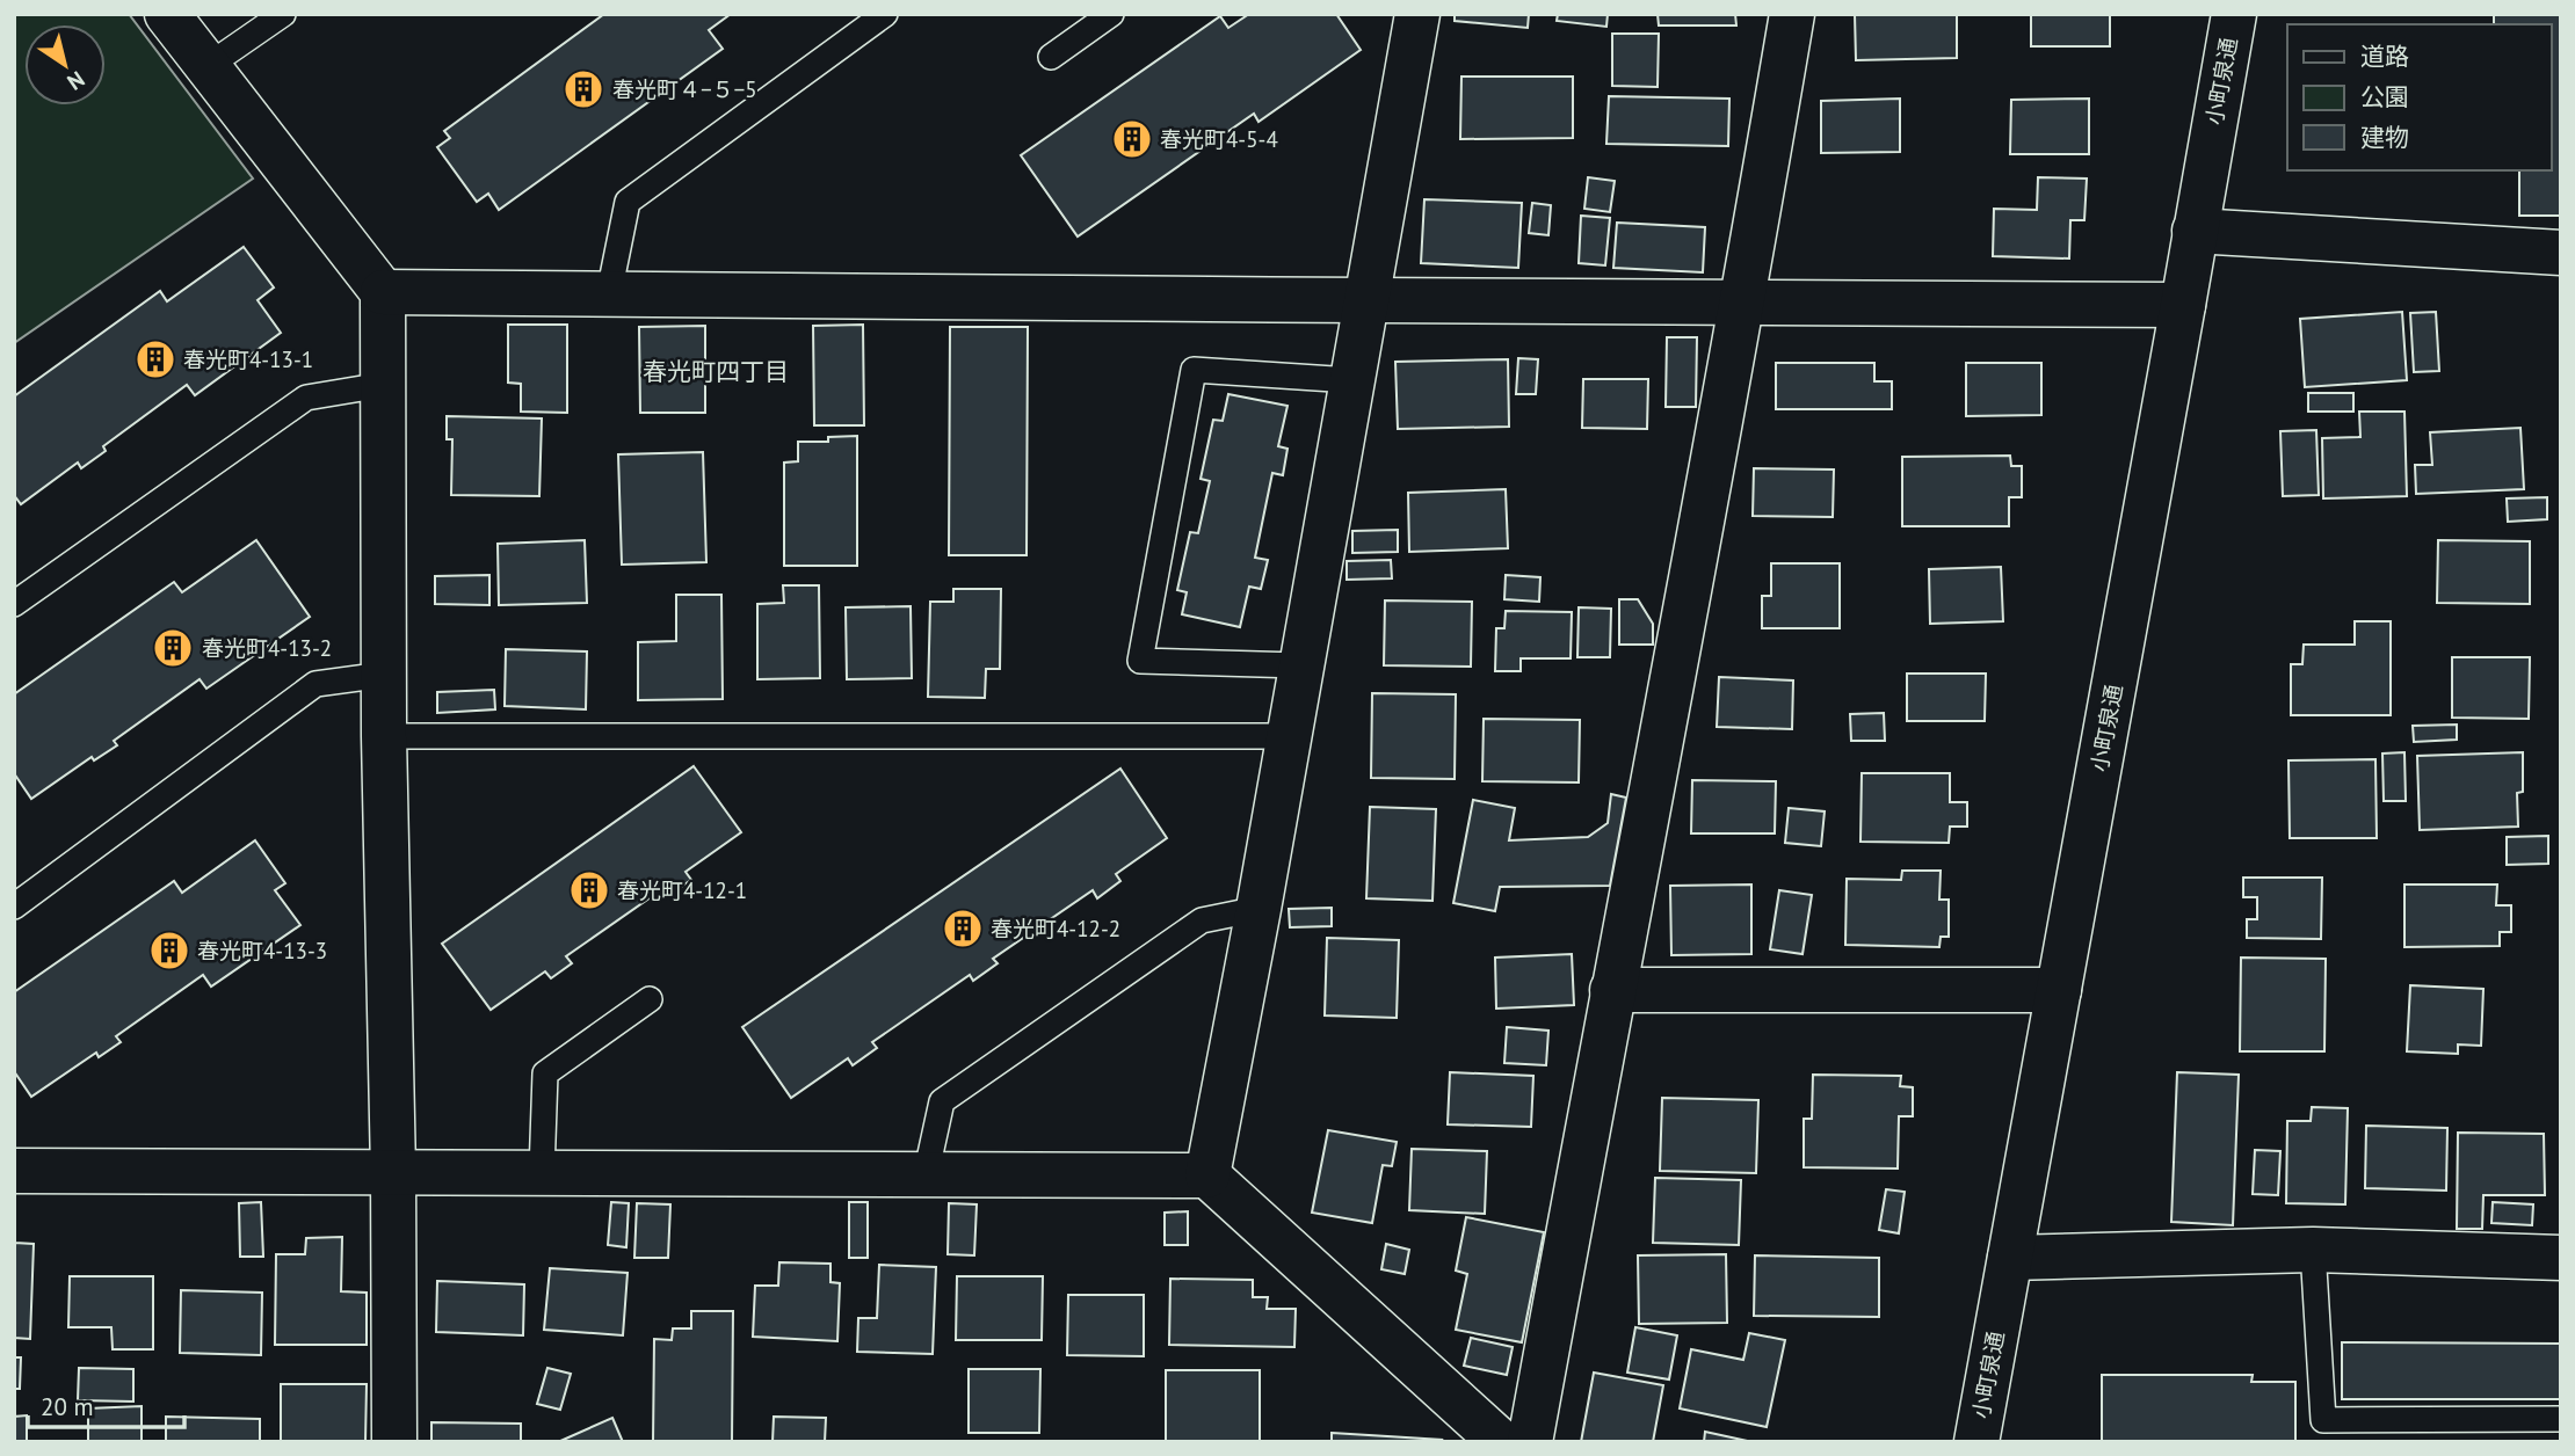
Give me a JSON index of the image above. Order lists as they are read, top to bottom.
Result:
{
  "streets": {
    "street": ["小町泉通"]
  },
  "districts": ["春光町四丁目"],
  "places": {
    "building": [
      "春光町４−５−5",
      "春光町4-5-4",
      "春光町4-13-1",
      "春光町4-13-2",
      "春光町4-12-1",
      "春光町4-12-2",
      "春光町4-13-3"
    ]
  },
  "legend": ["道路", "公園", "建物"],
  "scale_bar": "20 m",
  "north": "bottom right"
}
